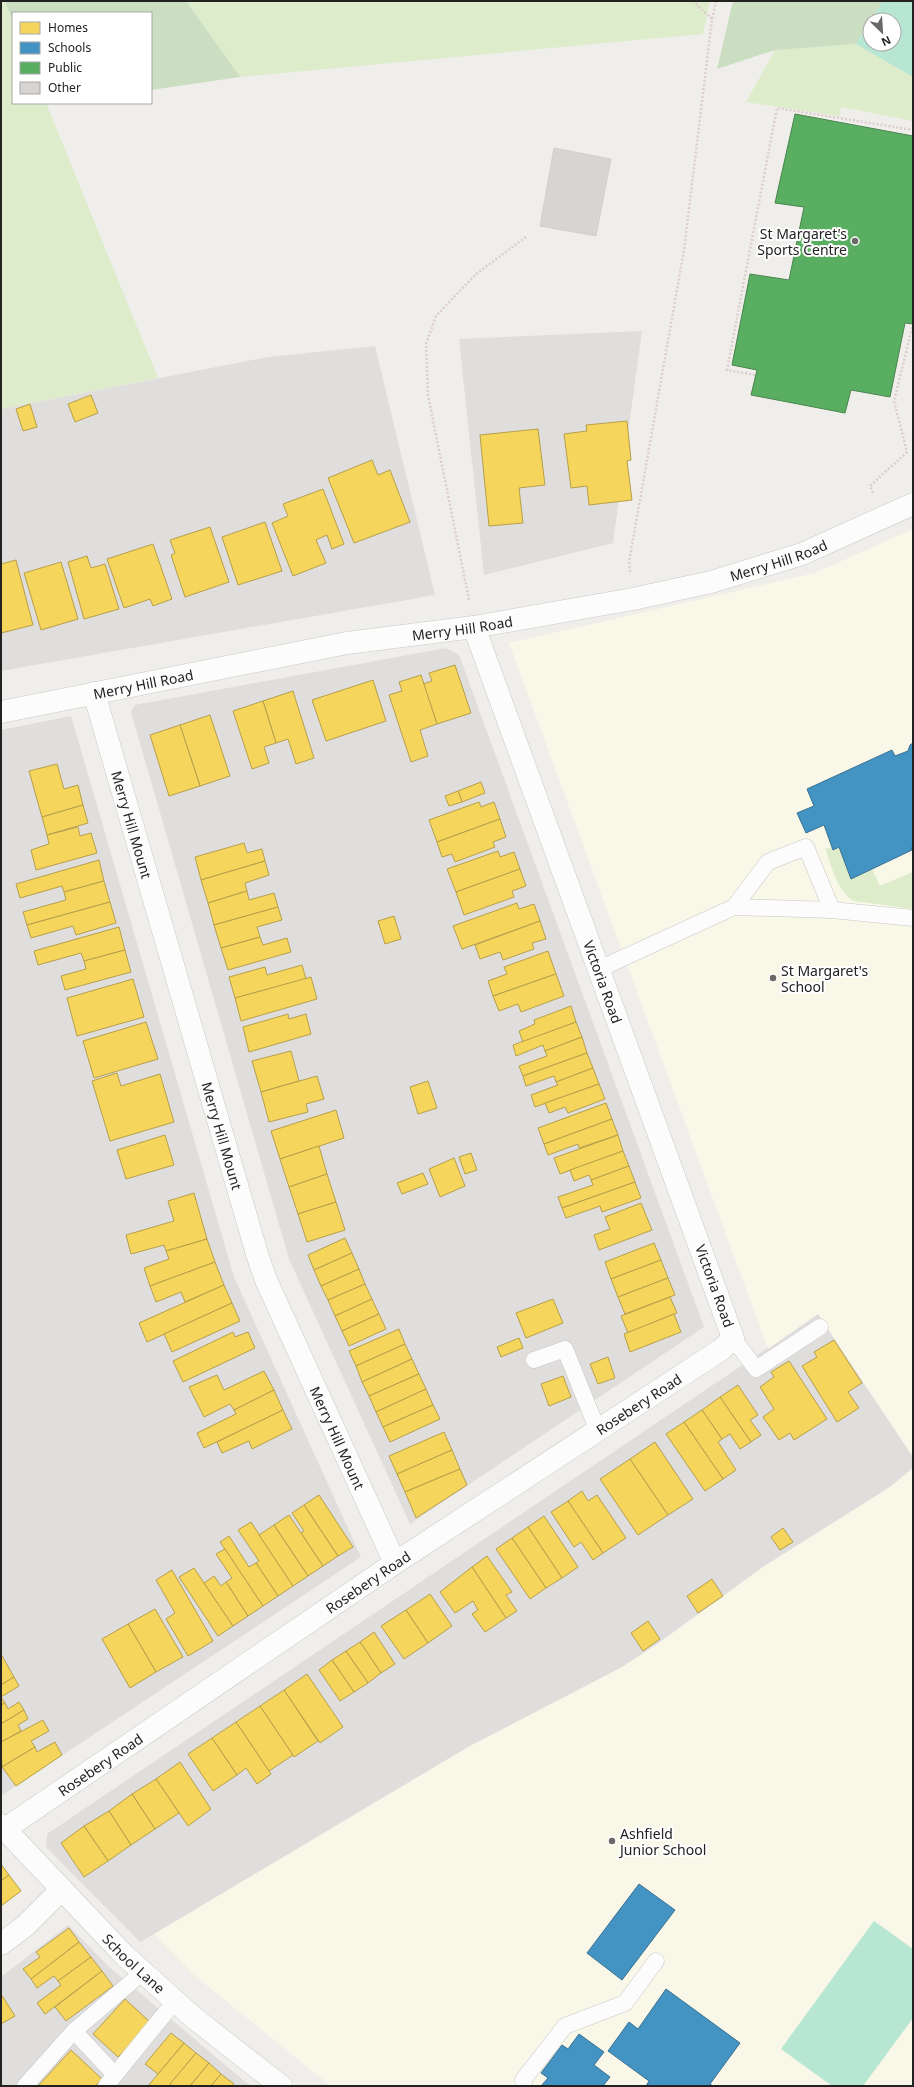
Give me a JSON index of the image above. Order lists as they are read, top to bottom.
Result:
{
  "streets": {
    "street": [
      "Merry Hill Road",
      "Merry Hill Mount",
      "Victoria Road",
      "Rosebery Road",
      "School Lane"
    ]
  },
  "crossings": [
    ["Merry Hill Road", "Merry Hill Mount"],
    ["Merry Hill Road", "Victoria Road"],
    ["Merry Hill Mount", "Rosebery Road"],
    ["Victoria Road", "Rosebery Road"],
    ["Rosebery Road", "School Lane"]
  ],
  "places": ["St Margaret's Sports Centre", "St Margaret's School", "Ashfield Junior School"],
  "legend": [
    "Homes",
    "Schools",
    "Public",
    "Other"
  ],
  "north": "bottom right"
}
